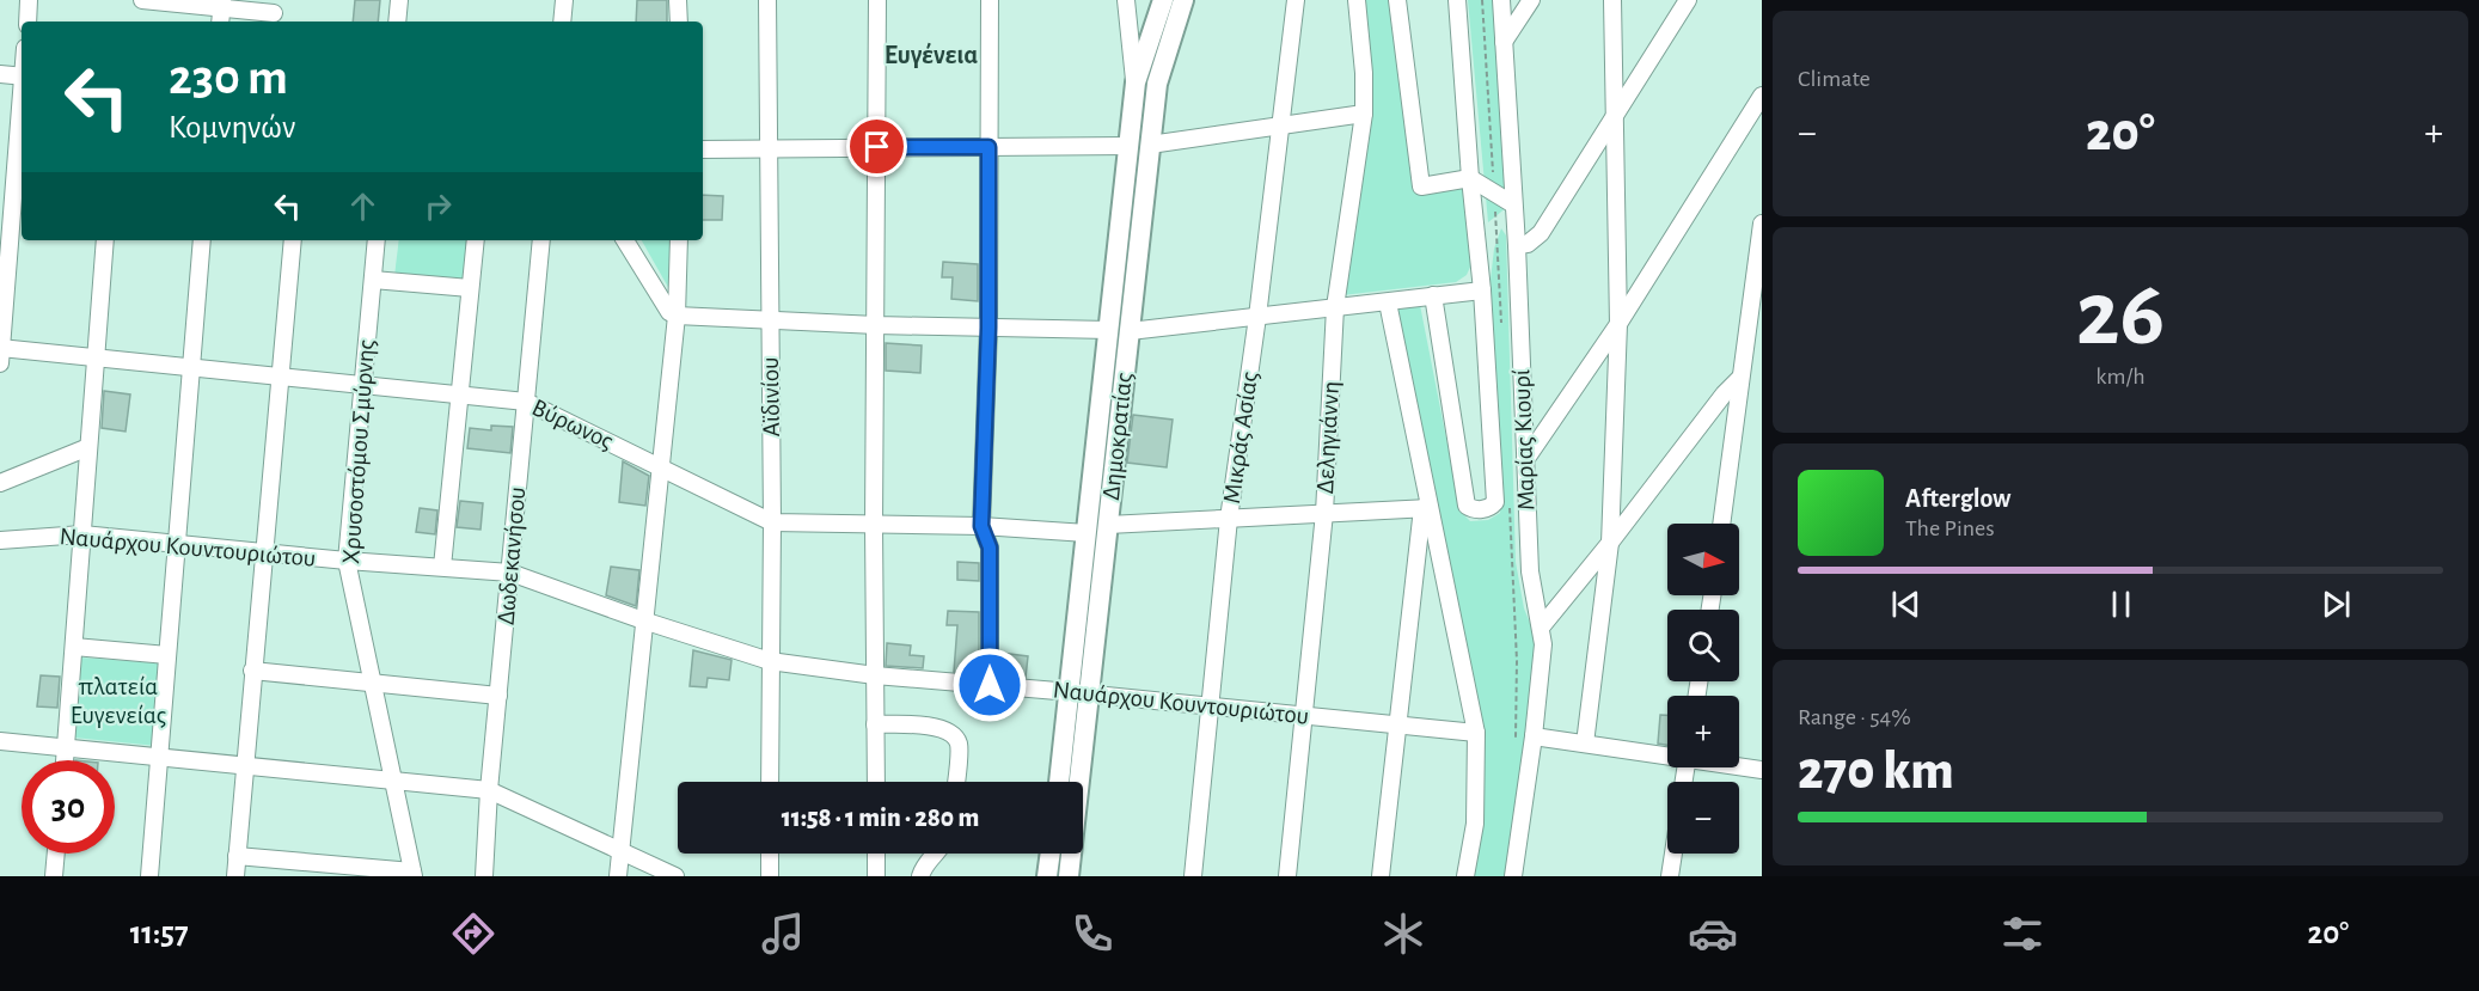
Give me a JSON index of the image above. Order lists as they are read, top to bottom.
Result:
{
  "streets": {
    "main road": ["Δημοκρατίας"],
    "street": [
      "Αϊδινίου",
      "Βύρωνος",
      "Μικράς Ασίας",
      "Δεληγιάννη",
      "Μαρίας Κιουρί",
      "Χρυσοστόμου Σμύρνης",
      "Ναυάρχου Κουντουριώτου",
      "Δωδεκανήσου"
    ]
  },
  "crossings": [
    ["Αϊδινίου", "Βύρωνος"],
    ["Αϊδινίου", "Ναυάρχου Κουντουριώτου"],
    ["Βύρωνος", "Δημοκρατίας"],
    ["Βύρωνος", "Χρυσοστόμου Σμύρνης"],
    ["Βύρωνος", "Δωδεκανήσου"],
    ["Δημοκρατίας", "Ναυάρχου Κουντουριώτου"],
    ["Μικράς Ασίας", "Ναυάρχου Κουντουριώτου"],
    ["Δεληγιάννη", "Ναυάρχου Κουντουριώτου"],
    ["Χρυσοστόμου Σμύρνης", "Ναυάρχου Κουντουριώτου"],
    ["Ναυάρχου Κουντουριώτου", "Δωδεκανήσου"]
  ],
  "districts": ["Ευγένεια"],
  "parks": ["πλατεία Ευγενείας"],
  "north": "right",
  "page": {
    "tile": [
      "Climate",
      ["26", "km/h"],
      ["Range · 54%", "270 km"]
    ],
    "turn": ["230 m", "Κομνηνών"],
    "heat": ["−", "20°", "+"],
    "song": ["Afterglow", "The Pines"],
    "map_buttons": ["+", "−"],
    "limit": "30",
    "trip": "11:58 · 1 min · 280 m",
    "tabs": ["11:57", "20°"]
  }
}
